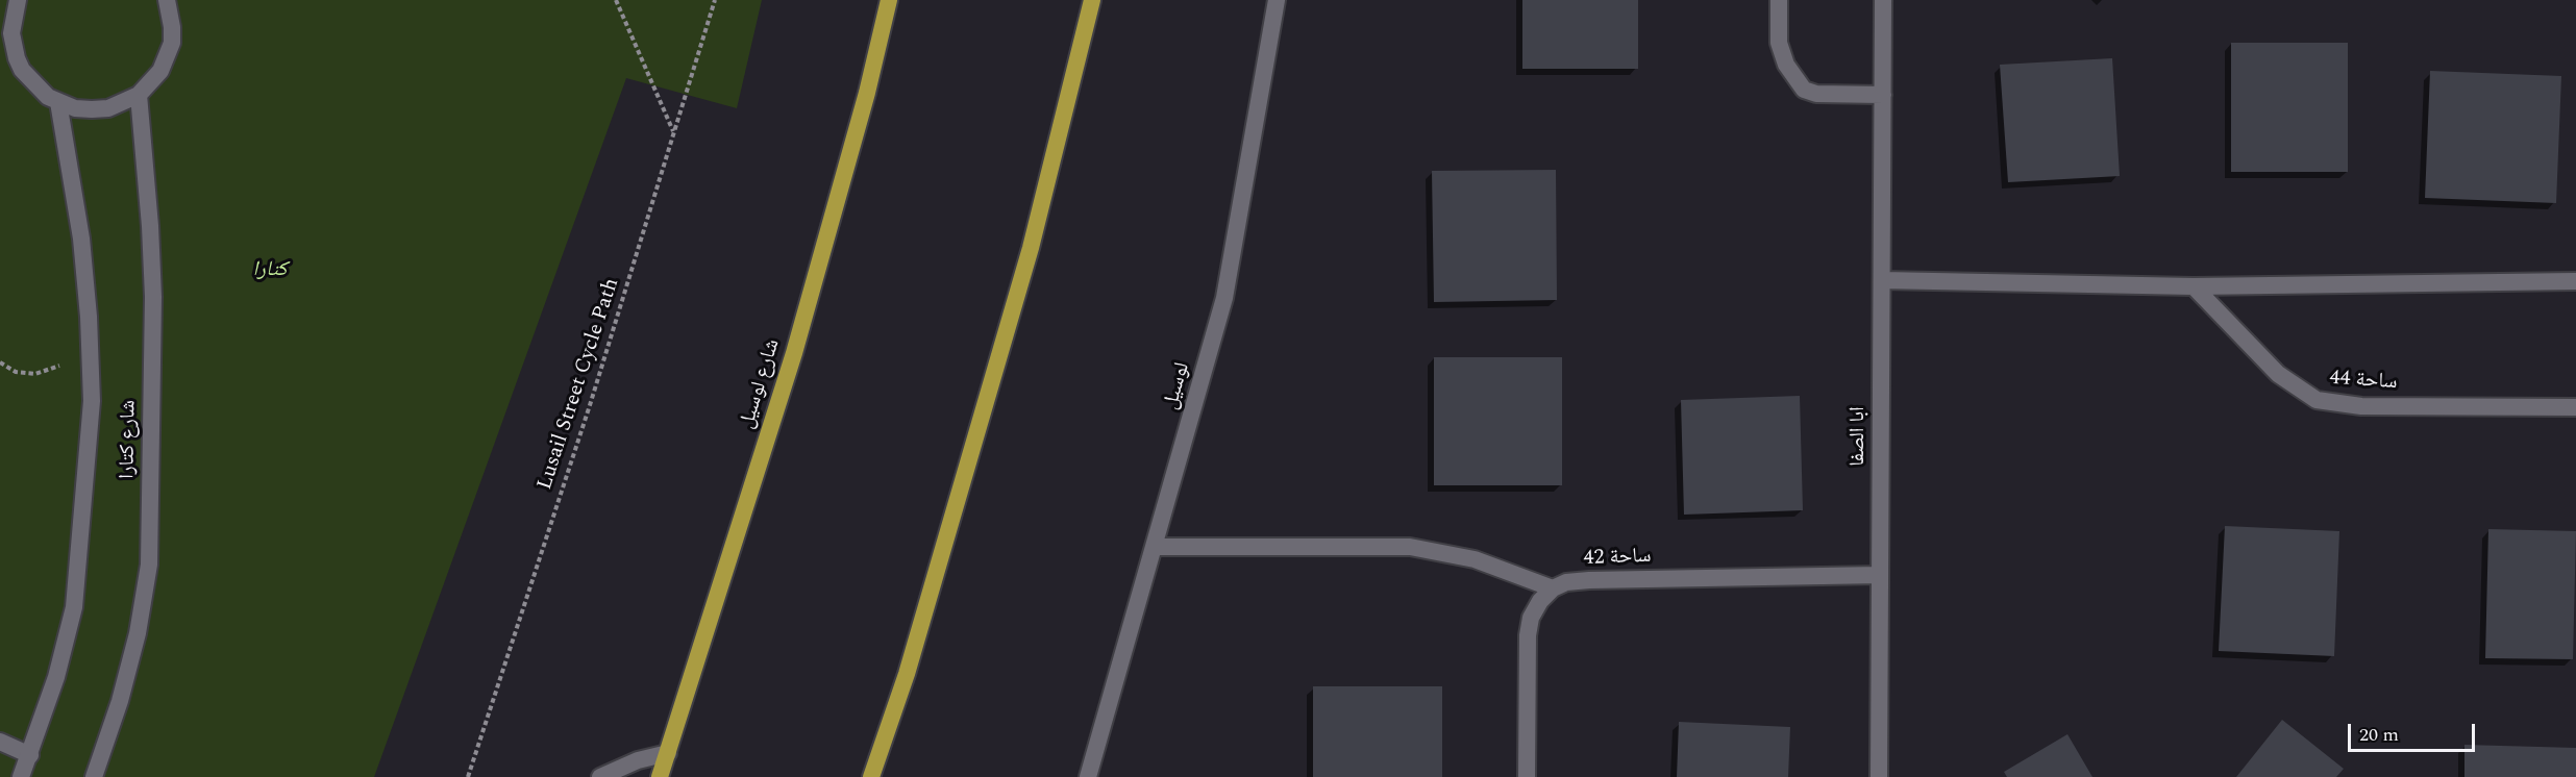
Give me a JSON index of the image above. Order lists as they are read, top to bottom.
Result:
{
  "streets": {
    "highway": ["شارع لوسيل"],
    "street": [
      "ساحة 44",
      "لوسيل",
      "ابا الصفا",
      "شارع كتارا",
      "ساحة 42"
    ],
    "path": ["Lusail Street Cycle Path"]
  },
  "crossings": [
    ["ابا الصفا", "ساحة 42"]
  ],
  "parks": ["كتارا"],
  "scale_bar": "20 m"
}
